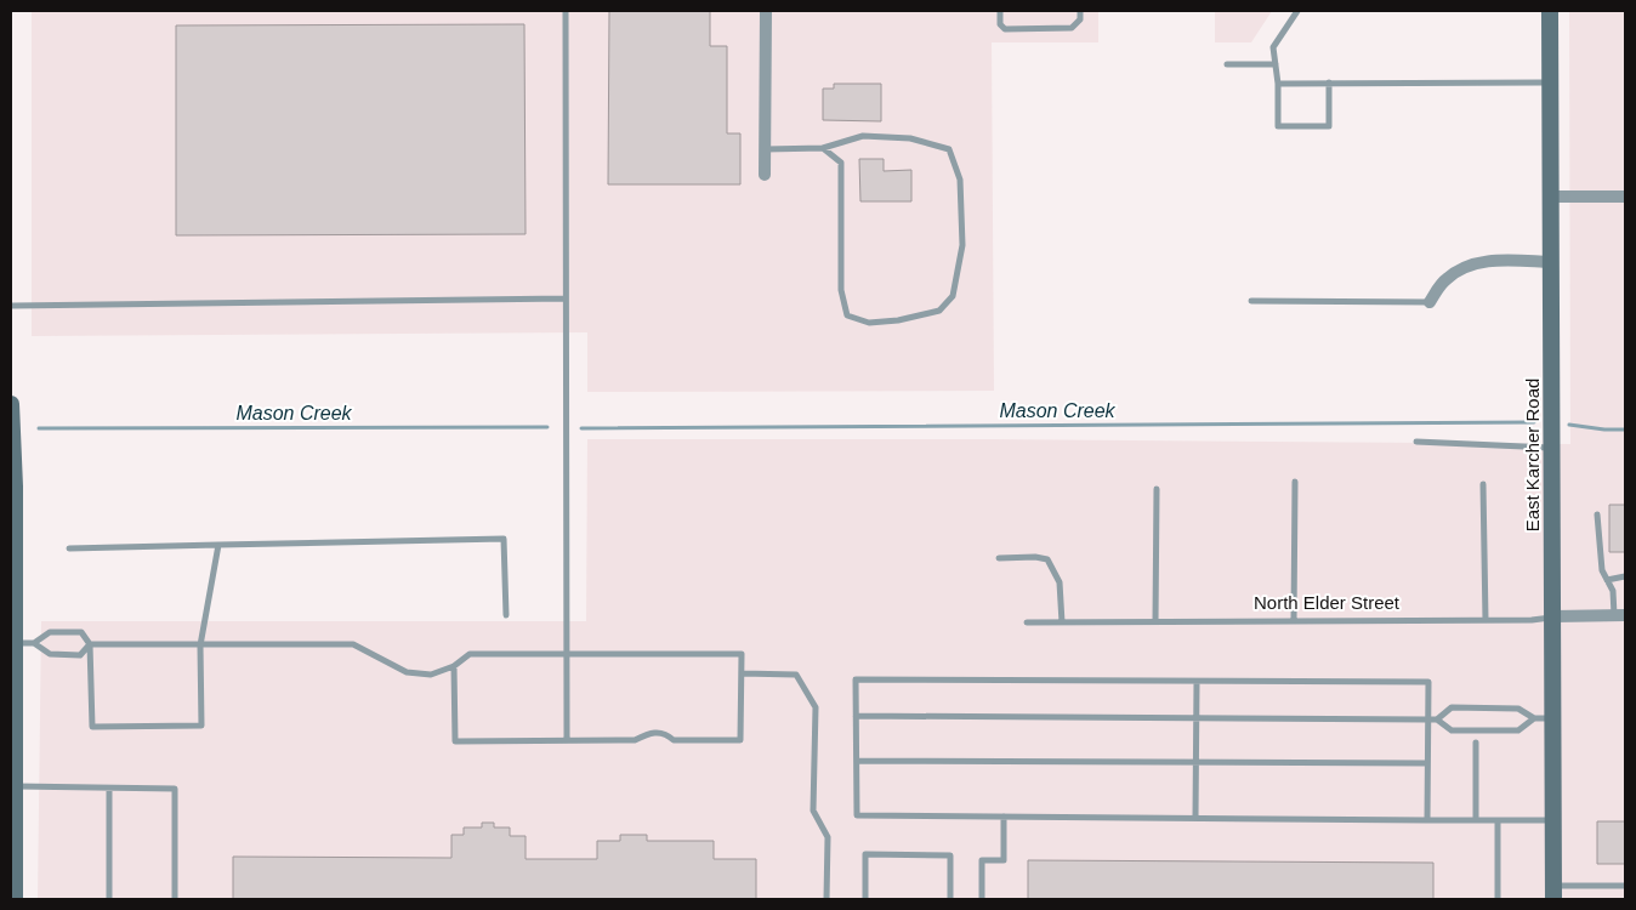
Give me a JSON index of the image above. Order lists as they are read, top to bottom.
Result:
{
  "streets": {
    "main road": ["East Karcher Road"],
    "street": ["North Elder Street"]
  },
  "crossings": [
    ["East Karcher Road", "North Elder Street"]
  ],
  "water": ["Mason Creek"]
}
